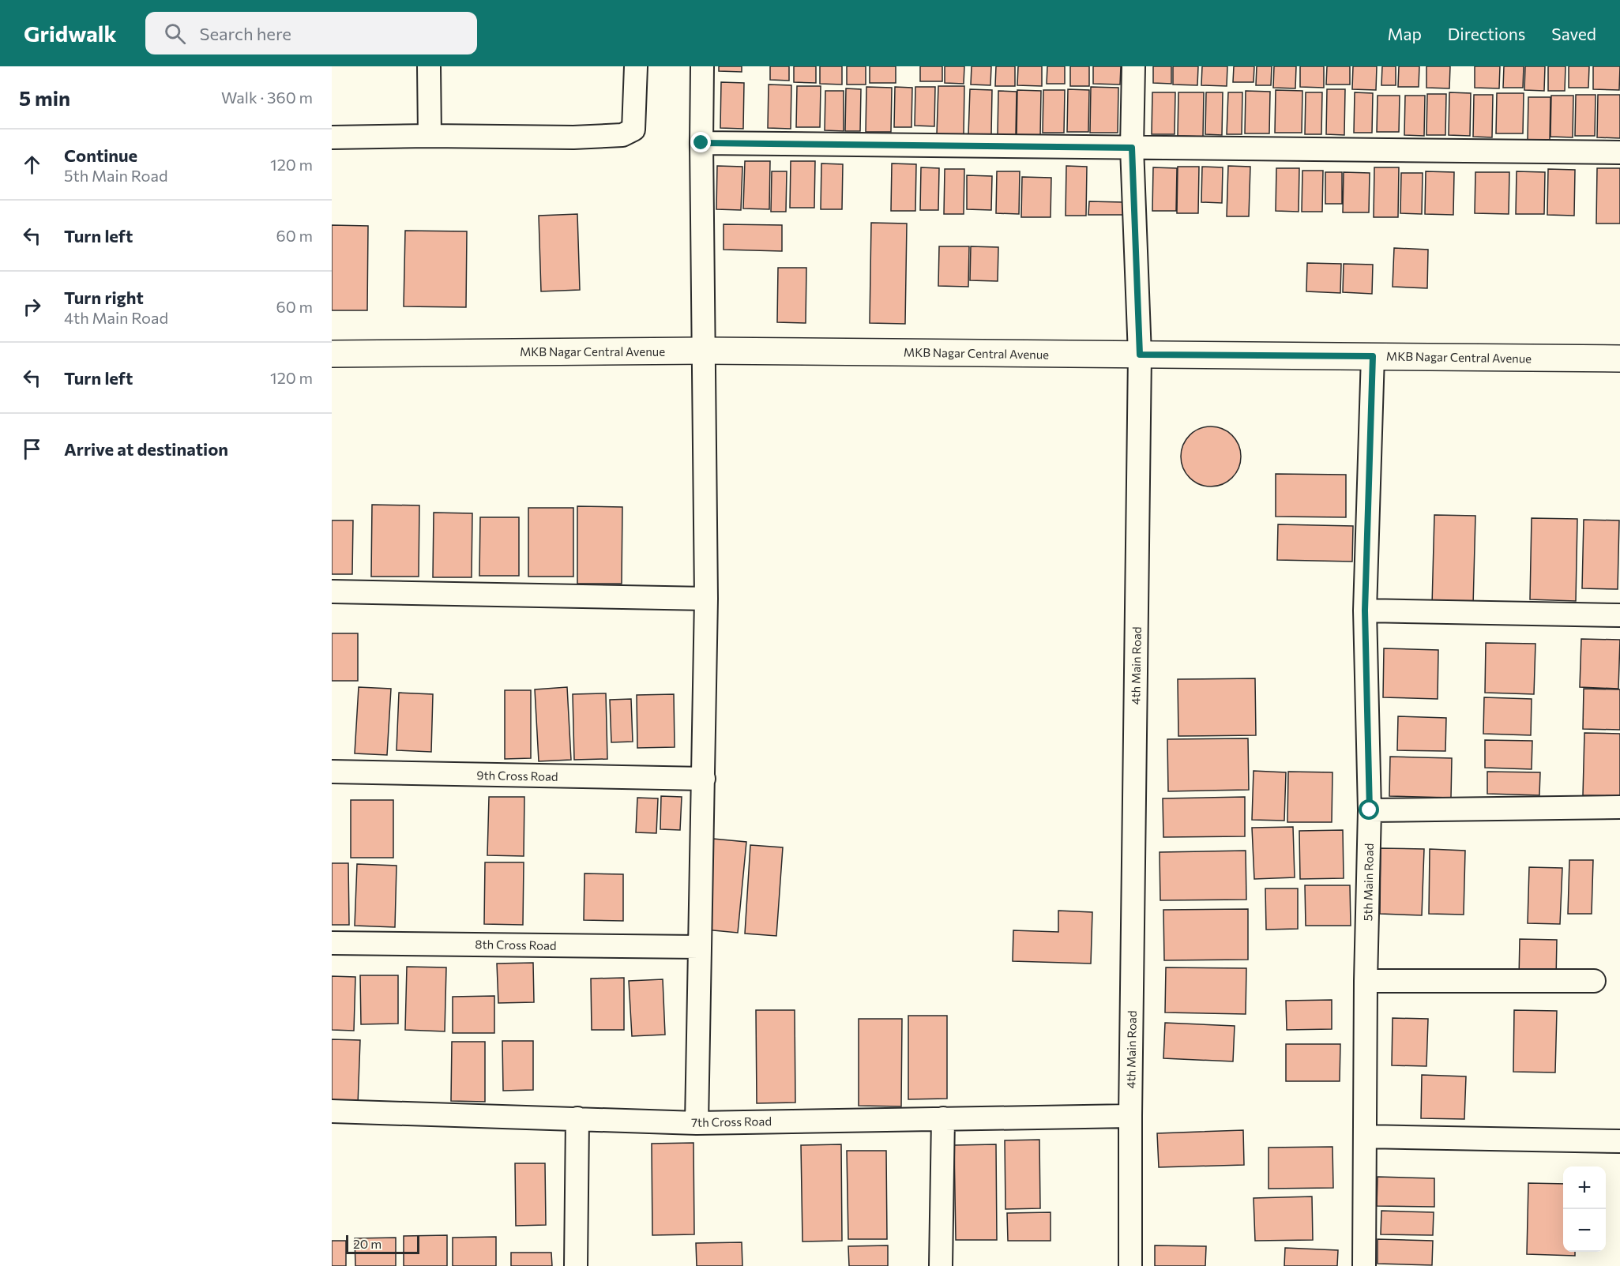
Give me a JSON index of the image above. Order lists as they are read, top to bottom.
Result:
{
  "streets": {
    "main road": ["MKB Nagar Central Avenue"],
    "street": [
      "4th Main Road",
      "9th Cross Road",
      "5th Main Road",
      "8th Cross Road",
      "7th Cross Road"
    ]
  },
  "crossings": [
    ["MKB Nagar Central Avenue", "4th Main Road"],
    ["MKB Nagar Central Avenue", "5th Main Road"],
    ["4th Main Road", "7th Cross Road"]
  ],
  "scale_bar": "20 m",
  "page": {
    "header": "Gridwalk",
    "search": "Search here",
    "nav": ["Map", "Directions", "Saved"],
    "heading": ["5 min", "Walk · 360 m"],
    "list": [
      ["Continue", "5th Main Road", "120 m"],
      ["Turn left", "60 m"],
      ["Turn right", "4th Main Road", "60 m"],
      ["Turn left", "120 m"],
      "Arrive at destination"
    ],
    "map_buttons": ["+", "−"],
    "scale": "20 m"
  }
}
